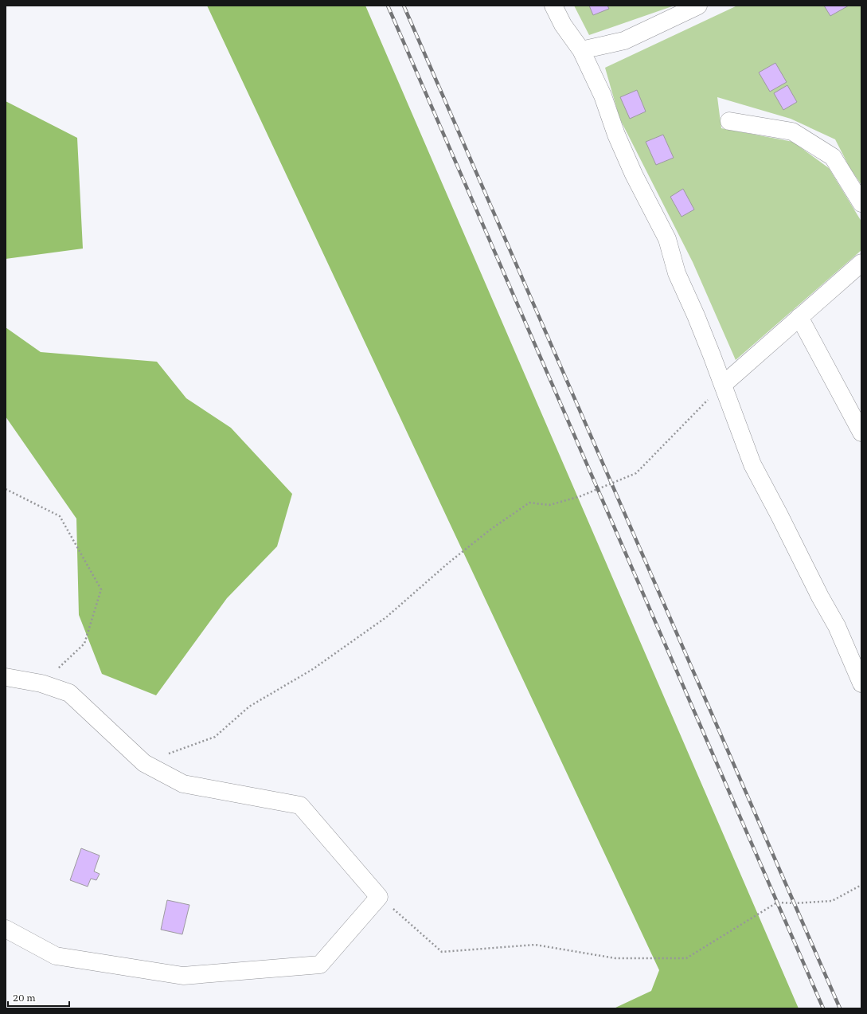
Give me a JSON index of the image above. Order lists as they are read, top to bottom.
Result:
{
  "scale_bar": "20 m"
}
